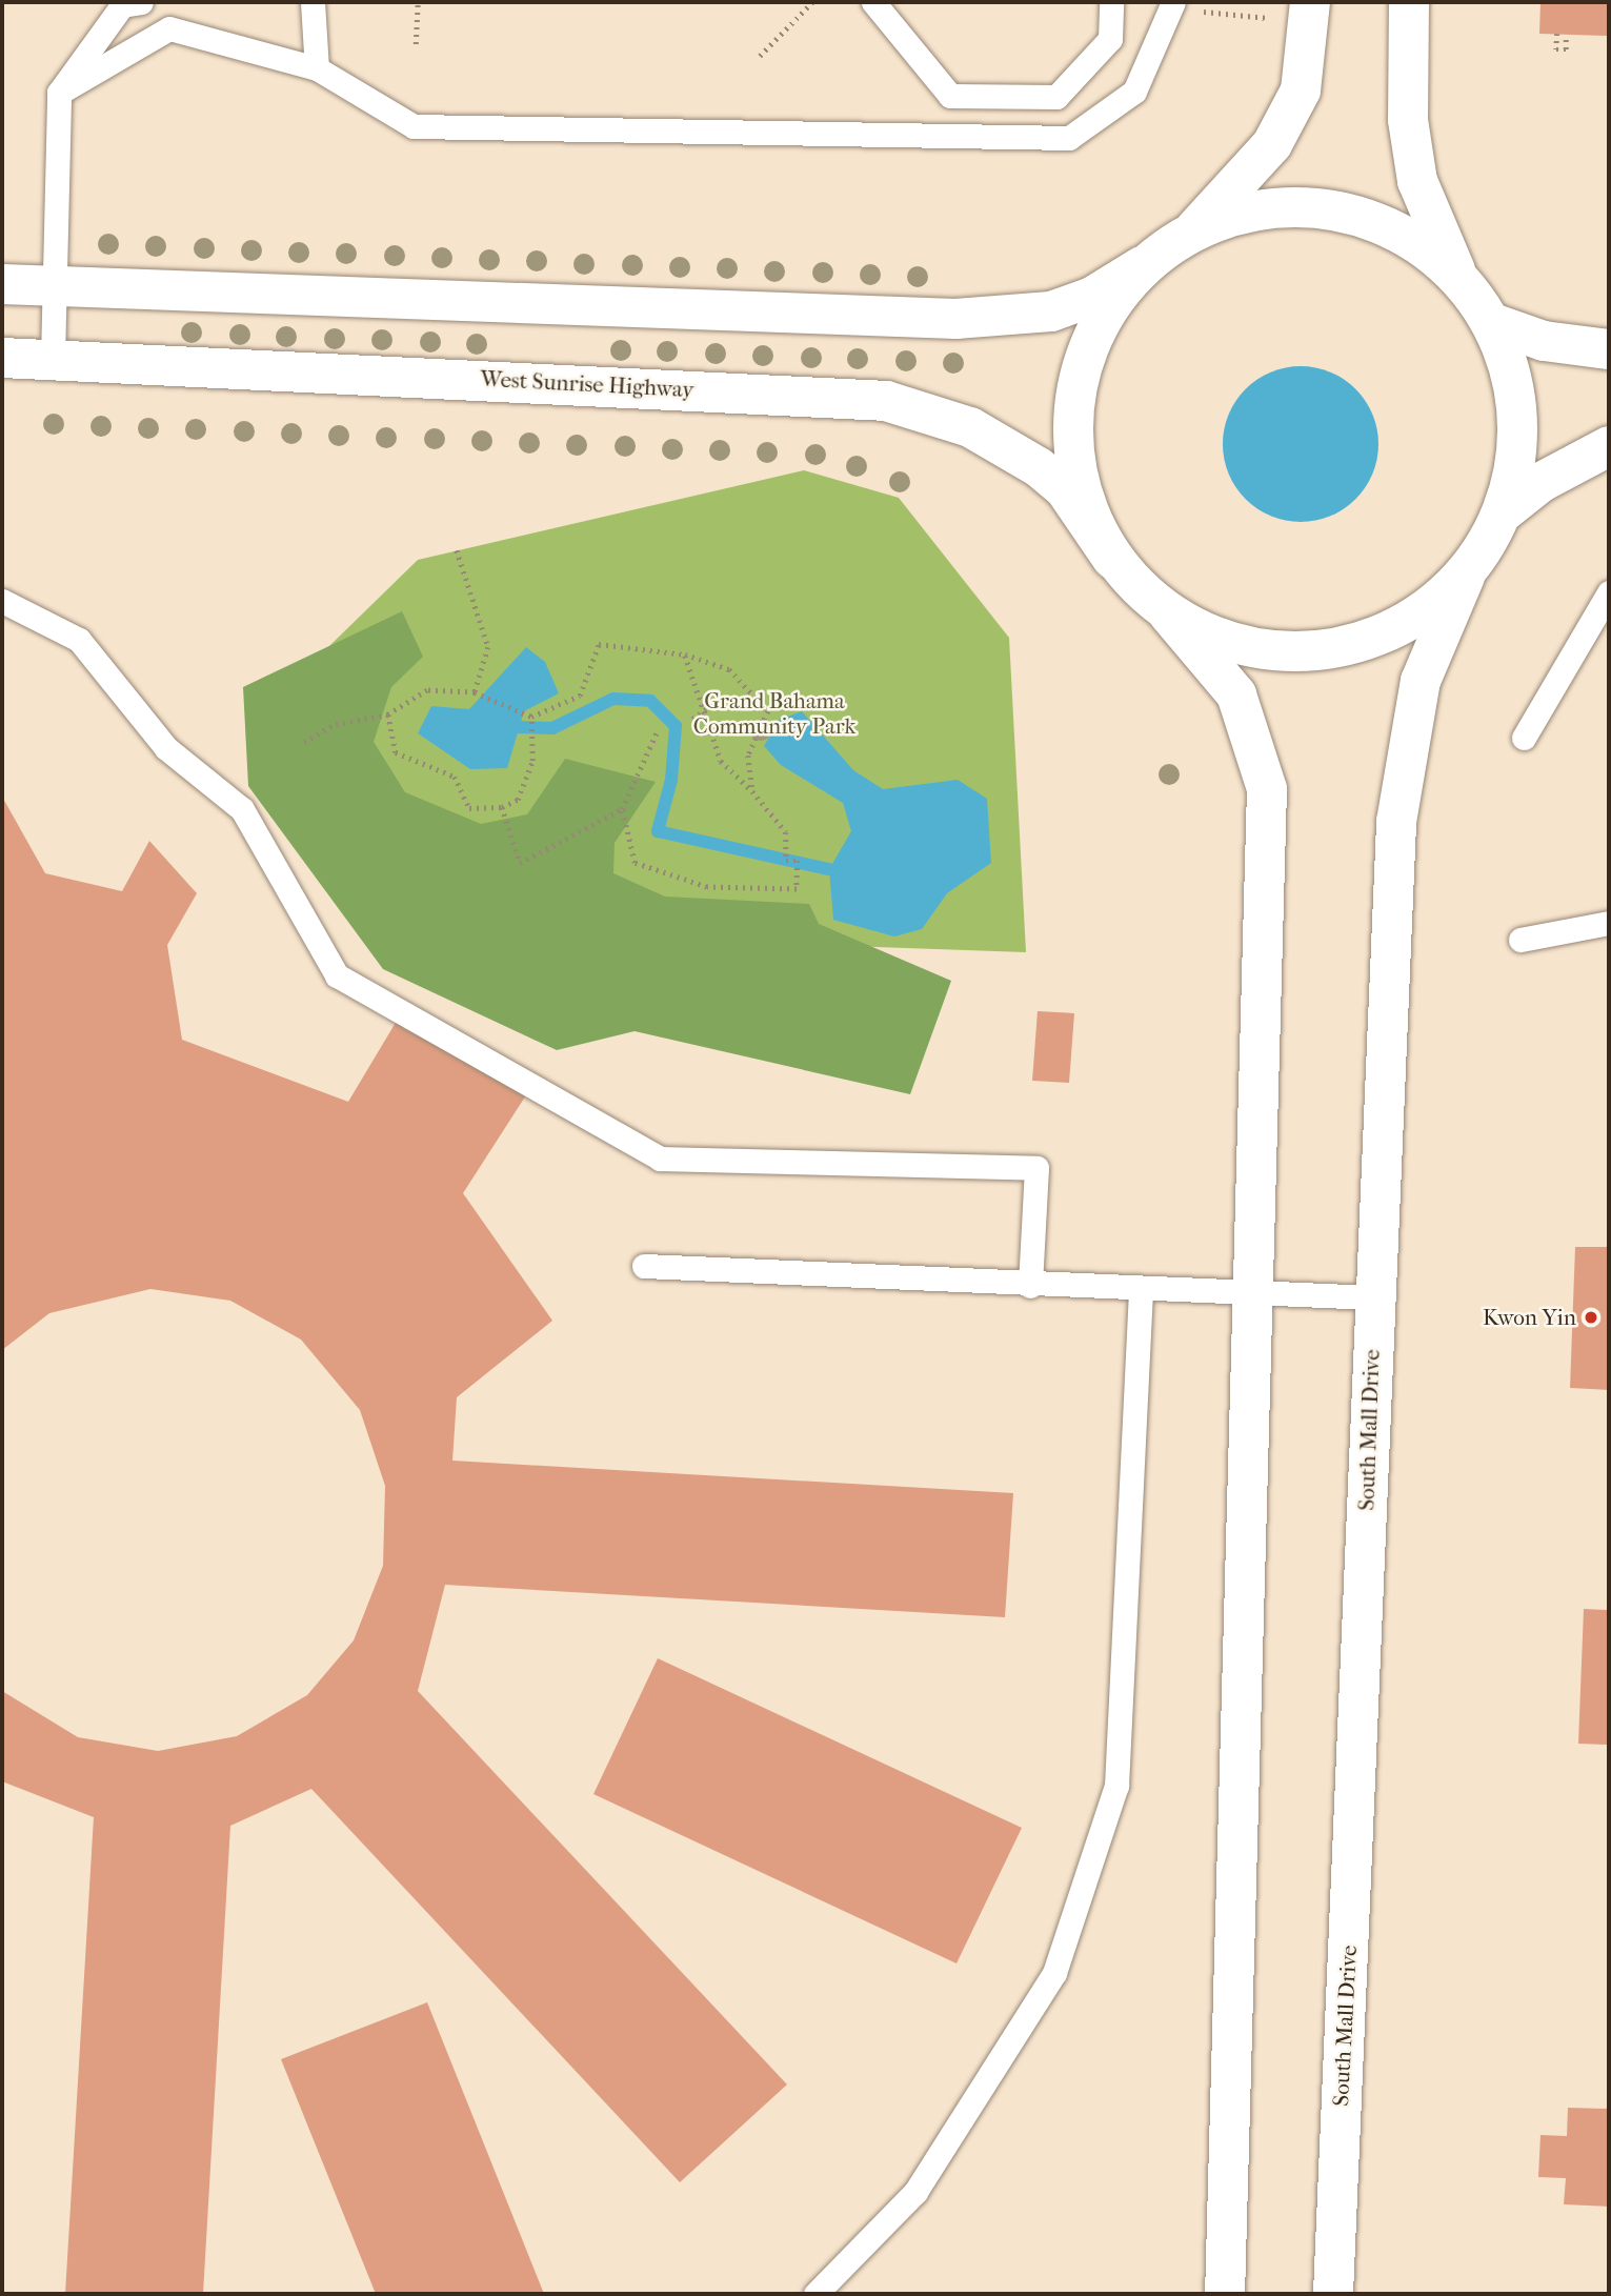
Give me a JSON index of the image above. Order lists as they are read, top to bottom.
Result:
{
  "streets": {
    "street": ["West Sunrise Highway", "South Mall Drive"]
  },
  "parks": ["Grand Bahama Community Park"],
  "places": ["Kwon Yin"]
}
